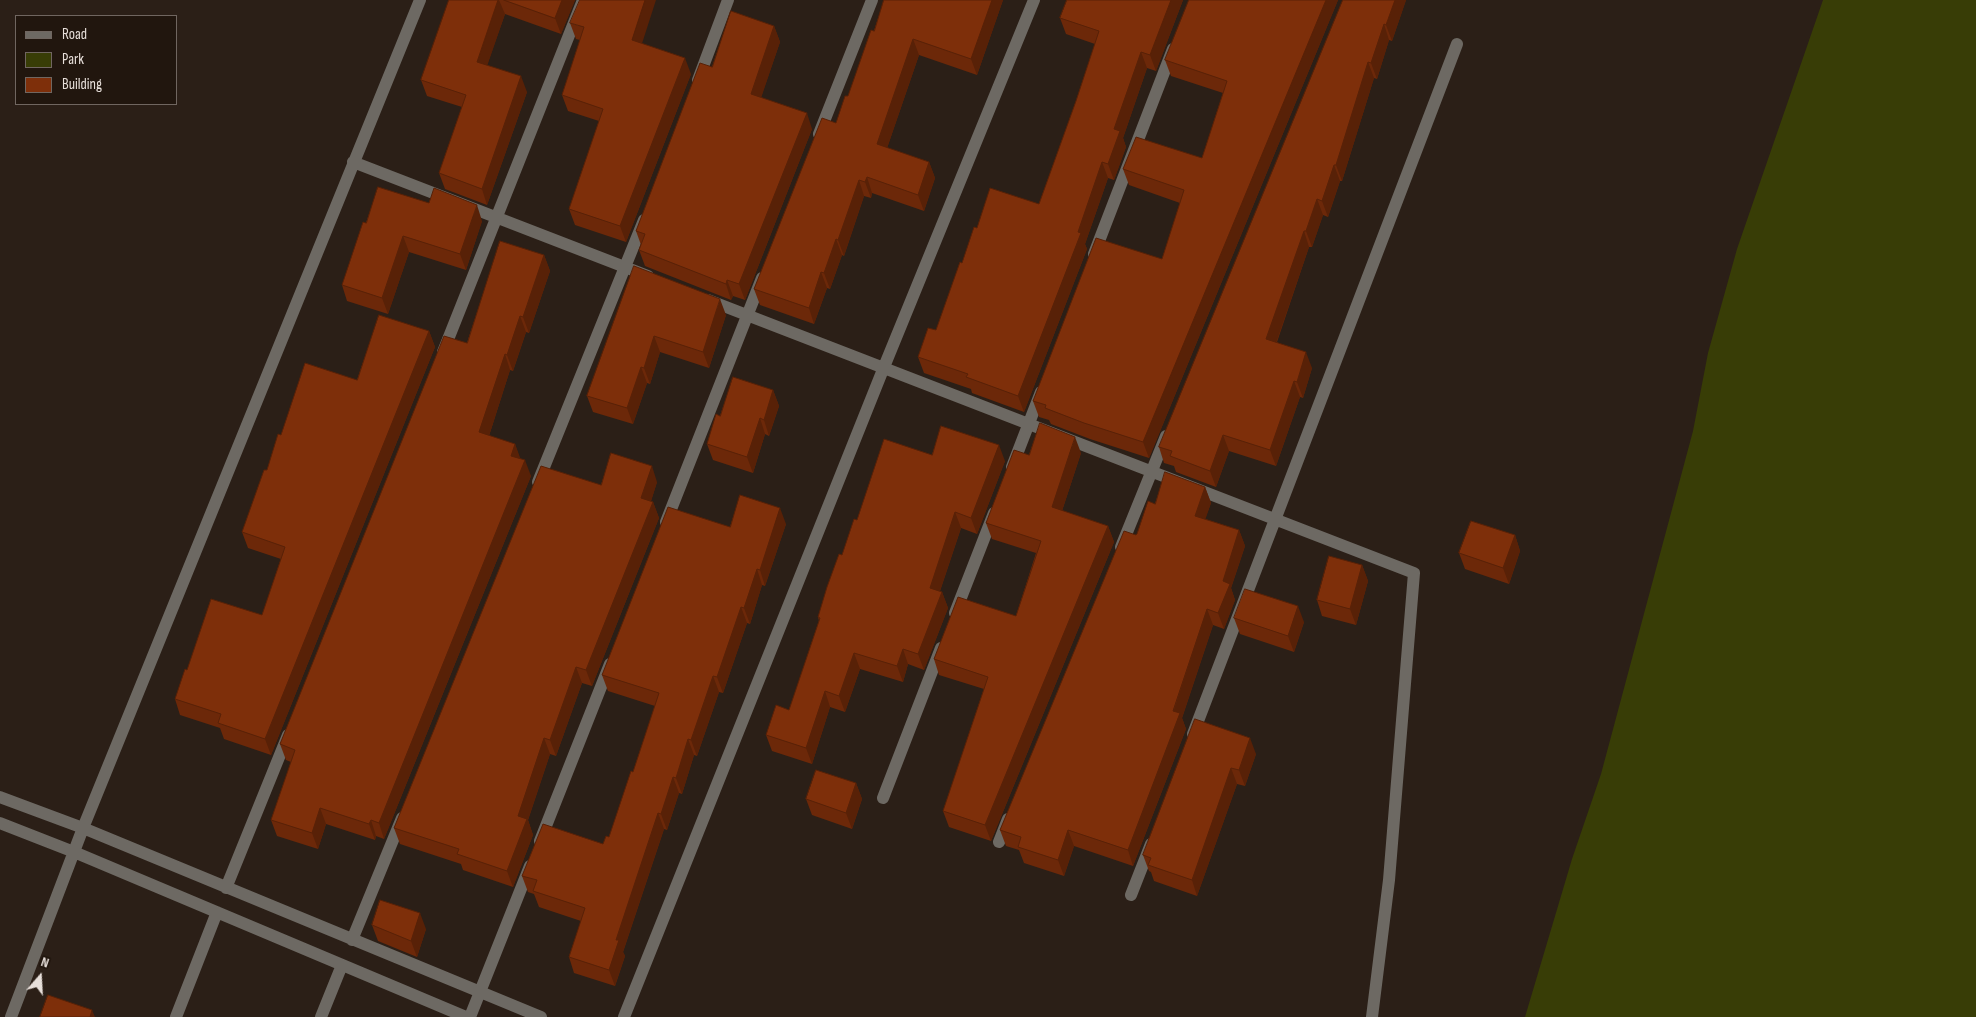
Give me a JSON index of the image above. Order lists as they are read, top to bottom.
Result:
{
  "legend": ["Road", "Park", "Building"],
  "north": "top"
}
